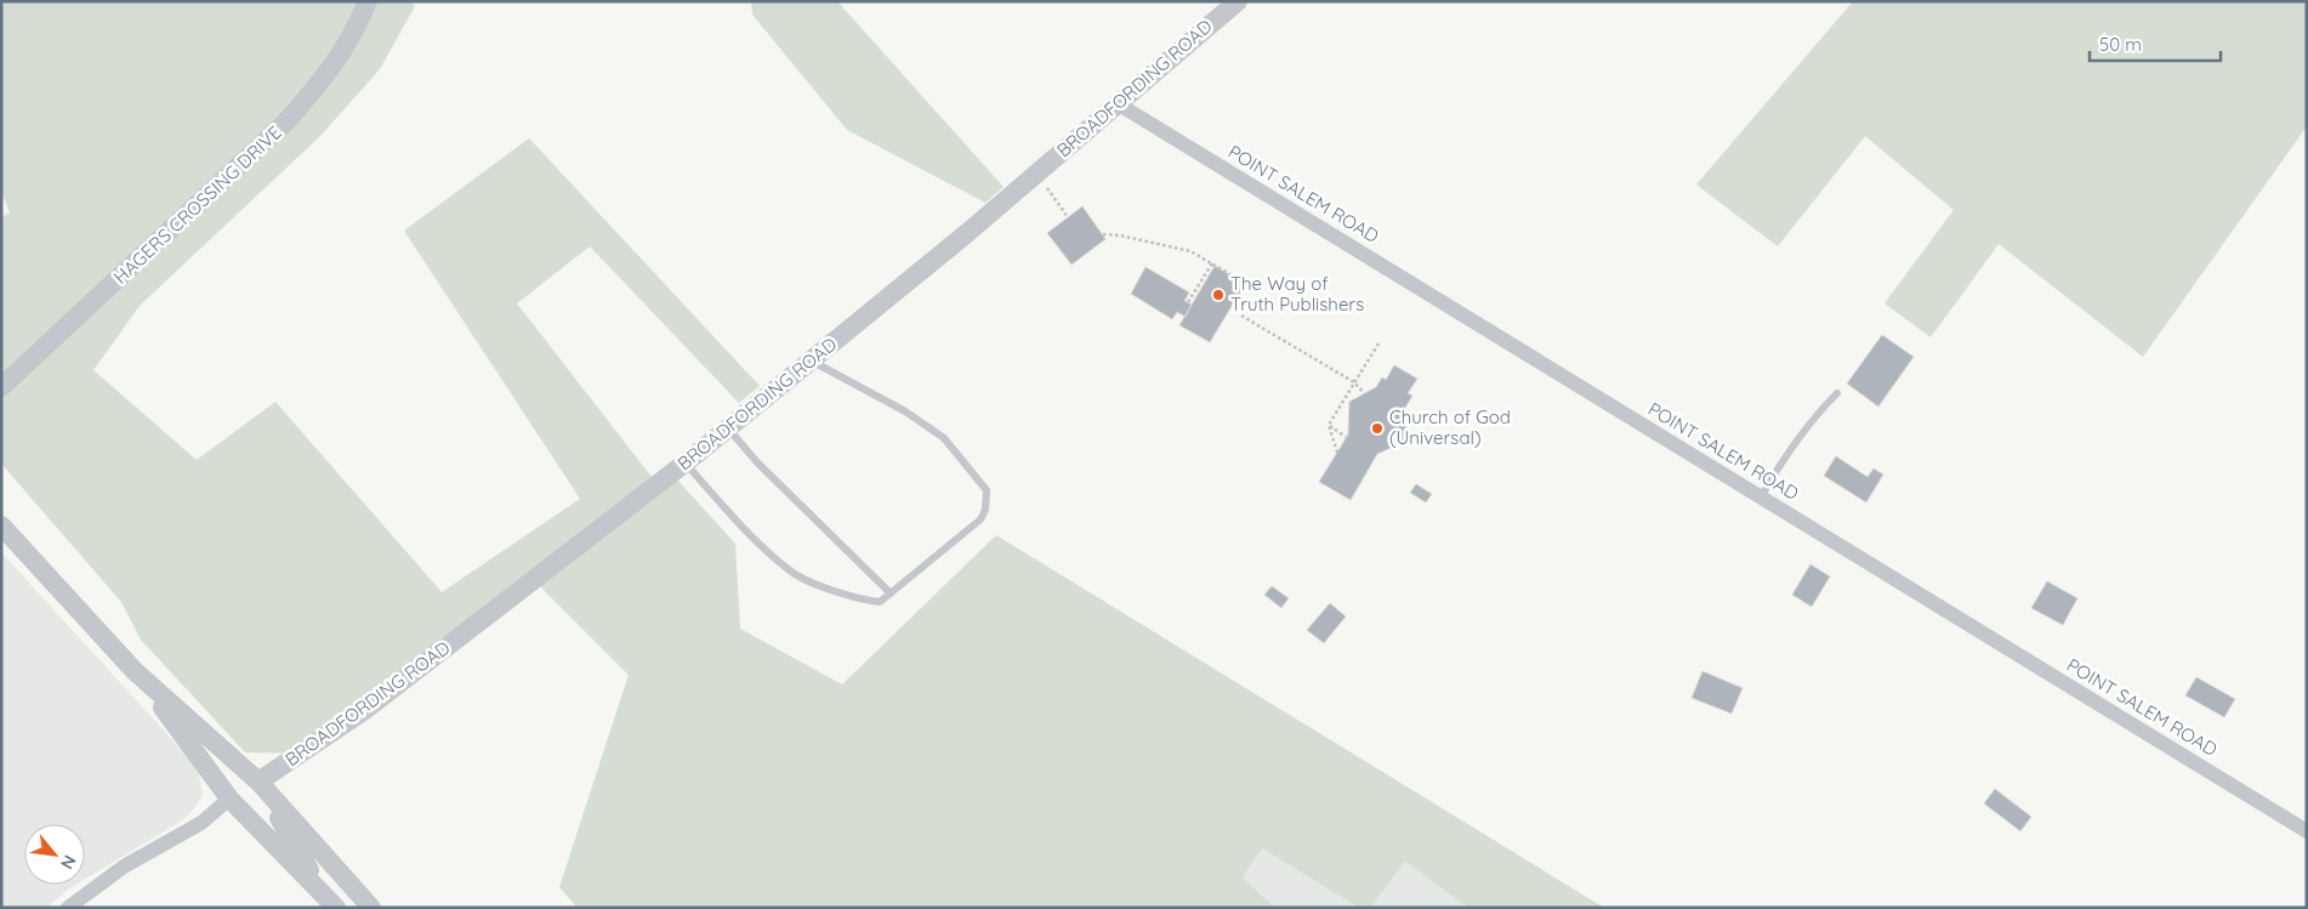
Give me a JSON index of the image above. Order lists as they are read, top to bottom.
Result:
{
  "streets": {
    "street": ["BROADFORDING ROAD", "POINT SALEM ROAD", "HAGERS CROSSING DRIVE"]
  },
  "crossings": [
    ["BROADFORDING ROAD", "POINT SALEM ROAD"]
  ],
  "places": ["The Way of Truth Publishers", "Church of God (Universal)"],
  "scale_bar": "50 m",
  "north": "bottom right"
}
